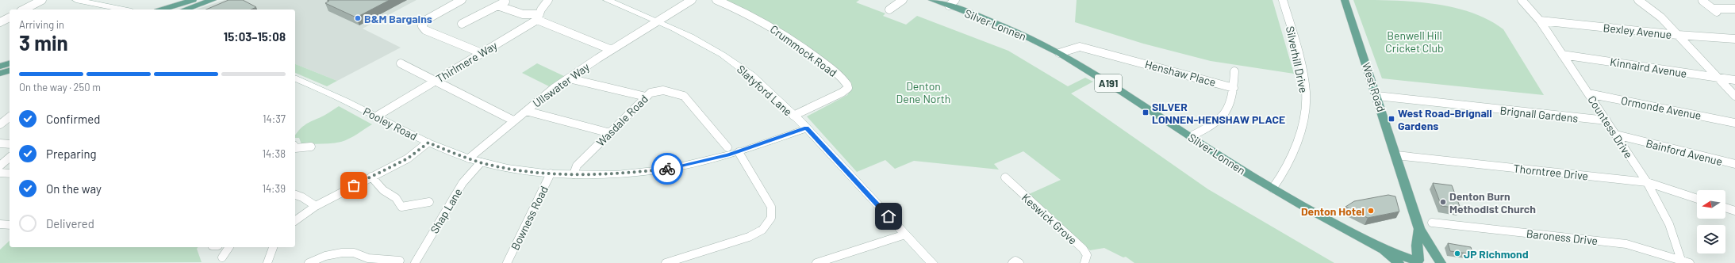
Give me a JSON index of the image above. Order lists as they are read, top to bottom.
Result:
{
  "streets": {
    "main road": ["Silver Lonnen", "A191", "West Road"],
    "street": [
      "Bexley Avenue",
      "Crummock Road",
      "Silverhill Drive",
      "Thirlmere Way",
      "Kinnaird Avenue",
      "Henshaw Place",
      "Ullswater Way",
      "Slatyford Lane",
      "Ormonde Avenue",
      "Brignall Gardens",
      "Wasdale Road",
      "Pooley Road",
      "Countess Drive",
      "Bainford Avenue",
      "Thorntree Drive",
      "Shap Lane",
      "Bowness Road",
      "Keswick Grove",
      "Baroness Drive"
    ]
  },
  "crossings": [
    ["Silver Lonnen", "Silverhill Drive"],
    ["Silver Lonnen", "Henshaw Place"],
    ["Silver Lonnen", "West Road"],
    ["Bexley Avenue", "Countess Drive"],
    ["Crummock Road", "Slatyford Lane"],
    ["Thirlmere Way", "Pooley Road"],
    ["Kinnaird Avenue", "Countess Drive"],
    ["Ullswater Way", "Slatyford Lane"],
    ["Ullswater Way", "Pooley Road"],
    ["West Road", "Brignall Gardens"],
    ["West Road", "Thorntree Drive"],
    ["Slatyford Lane", "Pooley Road"],
    ["Ormonde Avenue", "Countess Drive"],
    ["Brignall Gardens", "Countess Drive"],
    ["Wasdale Road", "Pooley Road"],
    ["Pooley Road", "Shap Lane"],
    ["Pooley Road", "Bowness Road"],
    ["Countess Drive", "Bainford Avenue"],
    ["Countess Drive", "Thorntree Drive"],
    ["Countess Drive", "Baroness Drive"]
  ],
  "parks": ["Benwell Hill Cricket Club", "Denton Dene North"],
  "places": {
    "other": [
      "B&M Bargains",
      "Denton Burn Methodist Church",
      "Denton Hotel",
      "JP Richmond"
    ],
    "transit": ["SILVER LONNEN-HENSHAW PLACE", "West Road-Brignall Gardens"]
  },
  "north": "left",
  "page": {
    "heading": ["3 min", "Arriving in", "15:03–15:08"],
    "bar": "On the way · 250 m",
    "list": [
      ["Confirmed", "14:37"],
      ["Preparing", "14:38"],
      ["On the way", "14:39"],
      "Delivered"
    ]
  }
}
